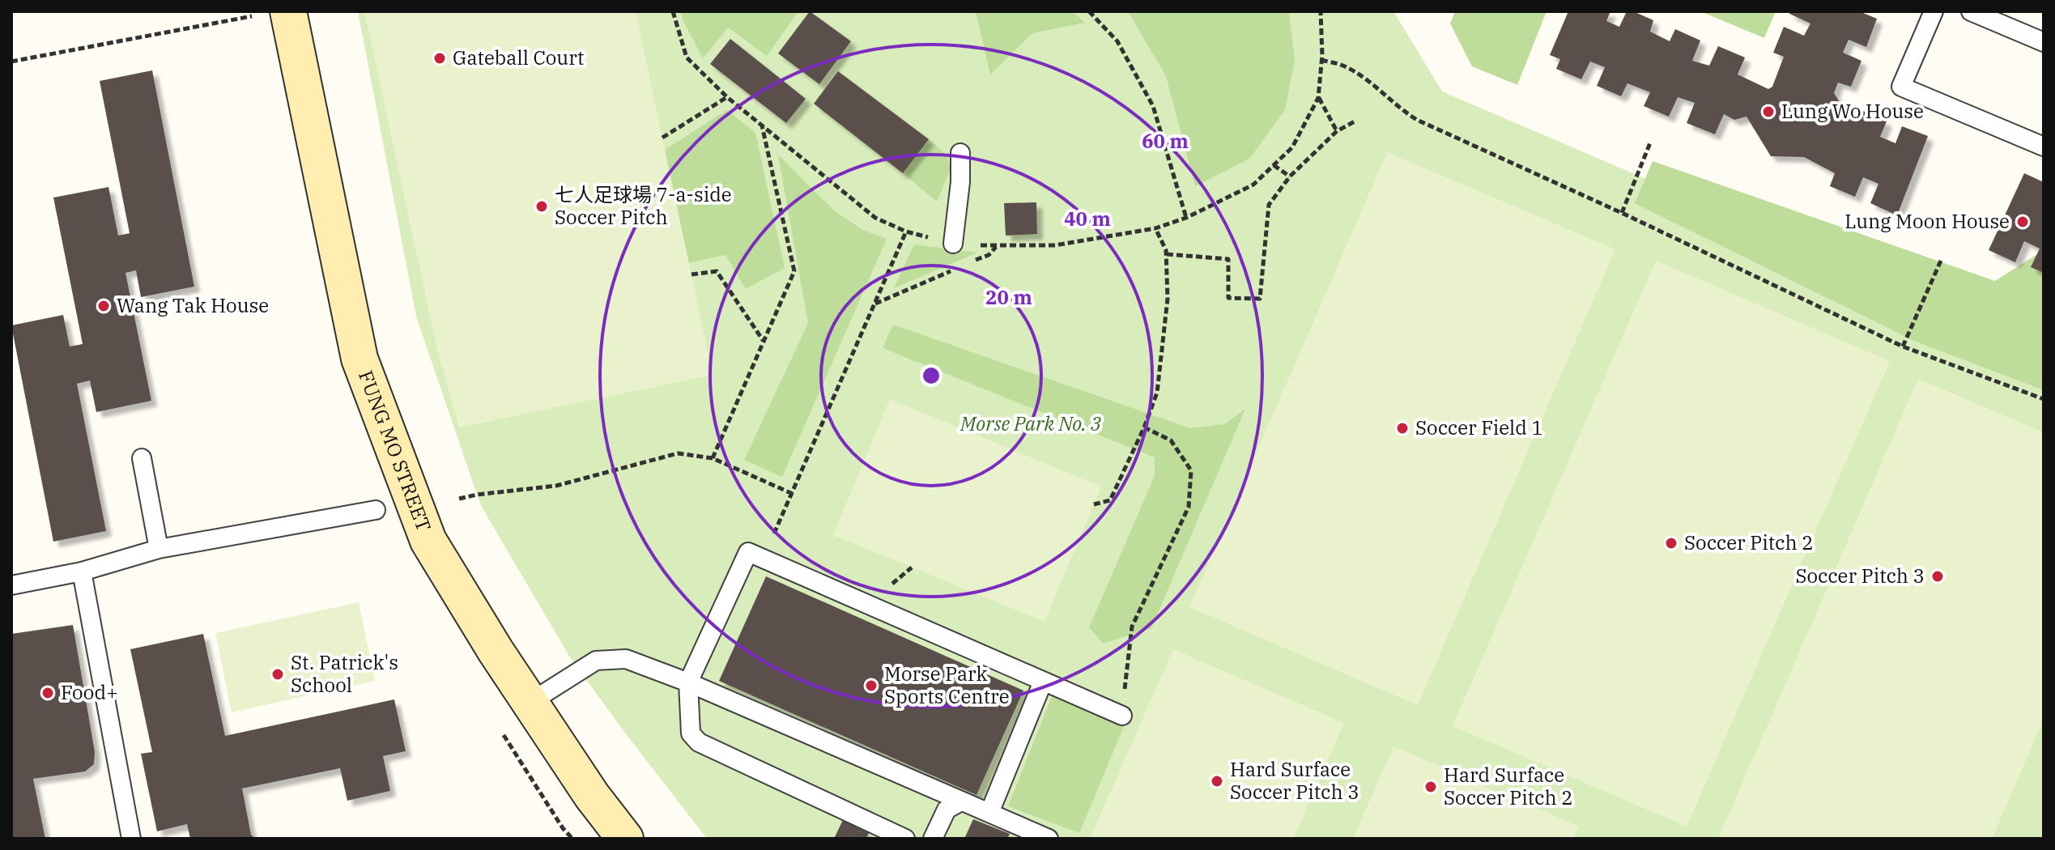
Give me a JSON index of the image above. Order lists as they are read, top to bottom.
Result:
{
  "streets": {
    "main road": ["FUNG MO STREET"]
  },
  "parks": ["Morse Park No. 3"],
  "places": [
    "Gateball Court",
    "Lung Wo House",
    "七人足球場 7-a-side Soccer Pitch",
    "Lung Moon House",
    "Wang Tak House",
    "Soccer Field 1",
    "Soccer Pitch 2",
    "Soccer Pitch 3",
    "St. Patrick's School",
    "Morse Park Sports Centre",
    "Food+",
    "Hard Surface Soccer Pitch 3",
    "Hard Surface Soccer Pitch 2"
  ],
  "rings": ["60 m", "40 m", "20 m"]
}
